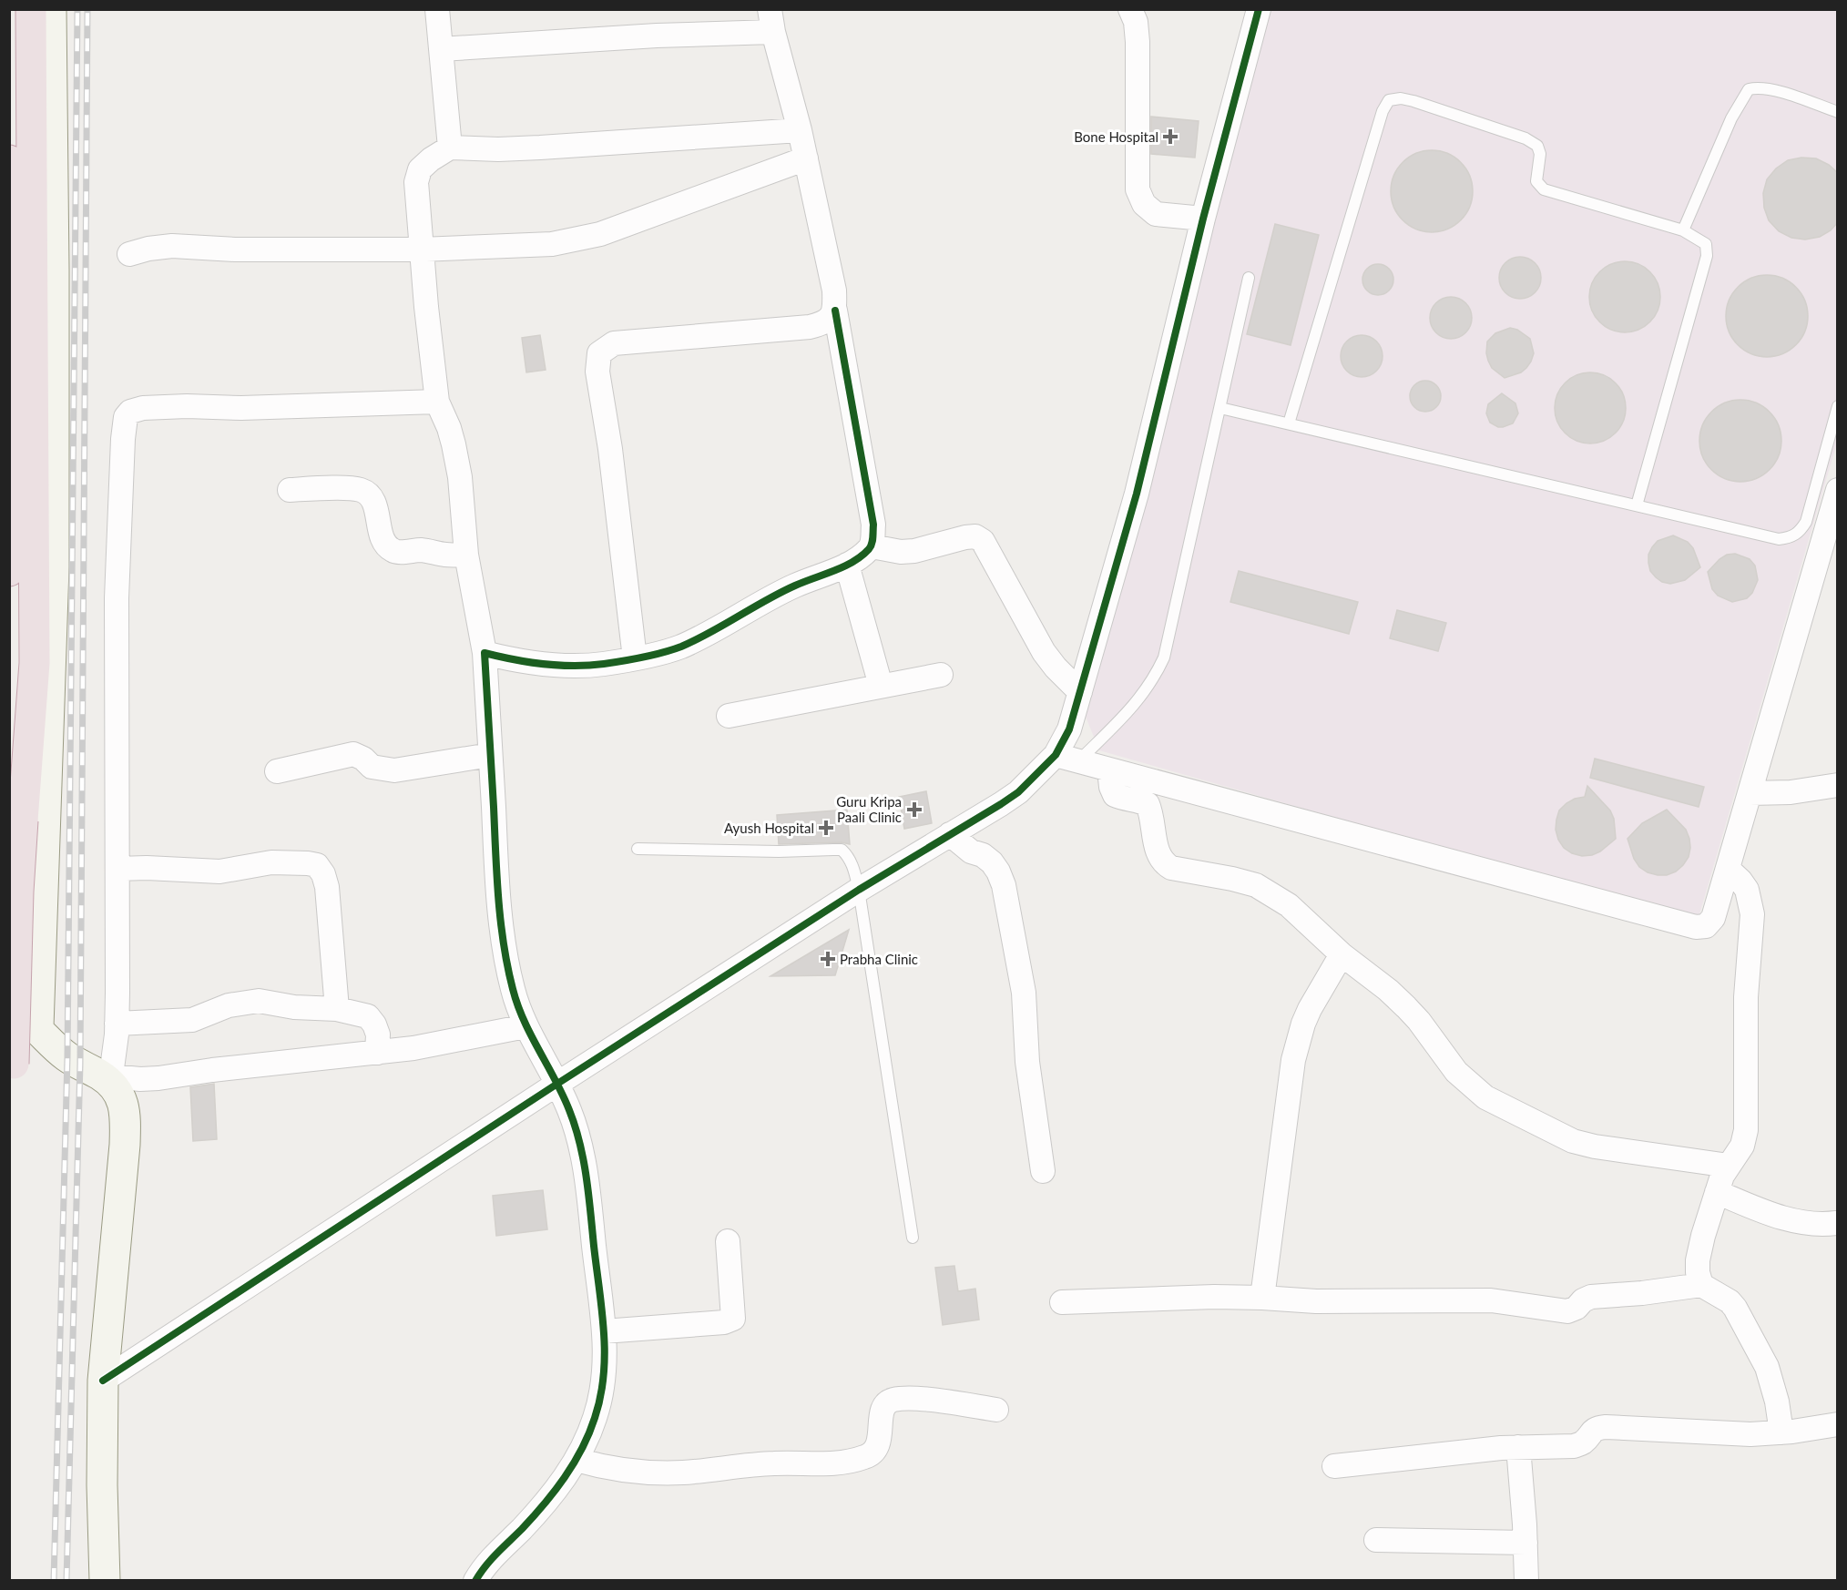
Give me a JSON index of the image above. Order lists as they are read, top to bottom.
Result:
{
  "places": {
    "health": [
      "Bone Hospital",
      "Guru Kripa Paali Clinic",
      "Ayush Hospital",
      "Prabha Clinic"
    ]
  }
}
